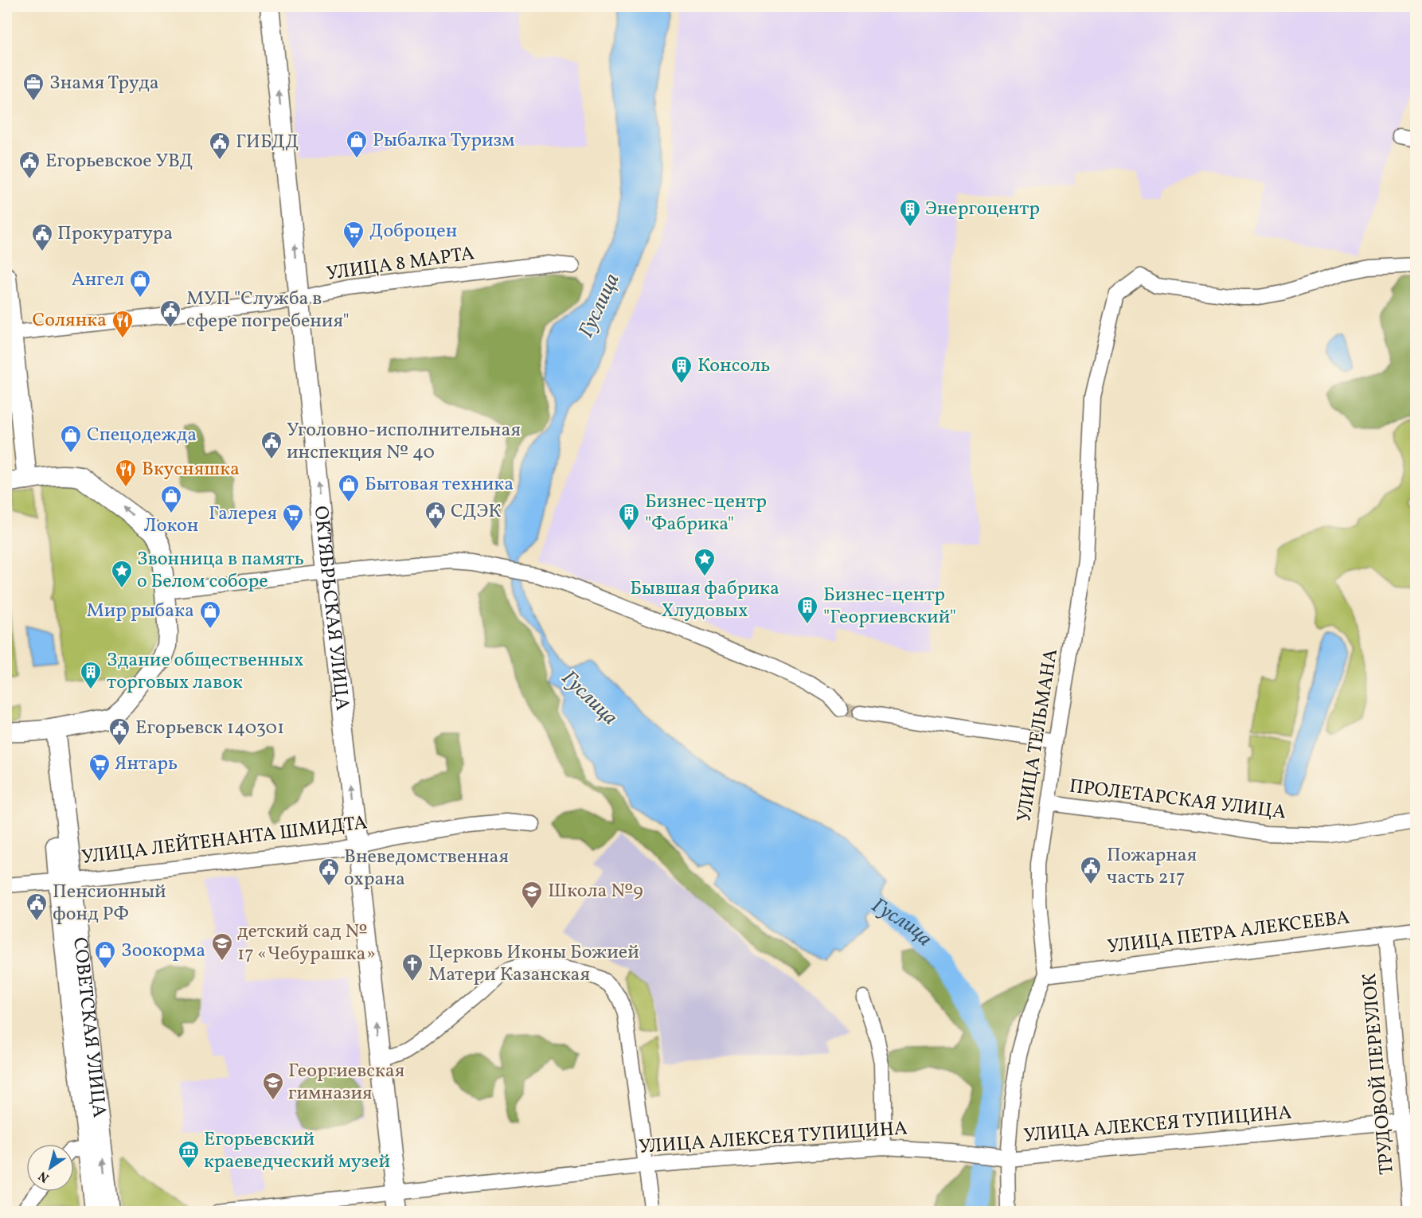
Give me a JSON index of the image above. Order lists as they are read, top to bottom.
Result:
{
  "streets": {
    "main road": ["ОКТЯБРЬСКАЯ УЛИЦА", "СОВЕТСКАЯ УЛИЦА"],
    "street": [
      "УЛИЦА 8 МАРТА",
      "УЛИЦА ТЕЛЬМАНА",
      "ПРОЛЕТАРСКАЯ УЛИЦА",
      "УЛИЦА ЛЕЙТЕНАНТА ШМИДТА",
      "УЛИЦА ПЕТРА АЛЕКСЕЕВА",
      "ТРУДОВОЙ ПЕРЕУЛОК",
      "УЛИЦА АЛЕКСЕЯ ТУПИЦИНА"
    ]
  },
  "crossings": [
    ["УЛИЦА 8 МАРТА", "ОКТЯБРЬСКАЯ УЛИЦА"],
    ["ОКТЯБРЬСКАЯ УЛИЦА", "УЛИЦА ЛЕЙТЕНАНТА ШМИДТА"],
    ["ОКТЯБРЬСКАЯ УЛИЦА", "УЛИЦА АЛЕКСЕЯ ТУПИЦИНА"],
    ["УЛИЦА ТЕЛЬМАНА", "ПРОЛЕТАРСКАЯ УЛИЦА"],
    ["УЛИЦА ТЕЛЬМАНА", "УЛИЦА ПЕТРА АЛЕКСЕЕВА"],
    ["УЛИЦА ТЕЛЬМАНА", "УЛИЦА АЛЕКСЕЯ ТУПИЦИНА"],
    ["УЛИЦА ЛЕЙТЕНАНТА ШМИДТА", "СОВЕТСКАЯ УЛИЦА"],
    ["УЛИЦА ПЕТРА АЛЕКСЕЕВА", "ТРУДОВОЙ ПЕРЕУЛОК"],
    ["ТРУДОВОЙ ПЕРЕУЛОК", "УЛИЦА АЛЕКСЕЯ ТУПИЦИНА"]
  ],
  "one_way": ["ОКТЯБРЬСКАЯ УЛИЦА"],
  "water": ["Гуслица"],
  "places": {
    "office": ["Знамя Труда"],
    "shop": [
      "Рыбалка Туризм",
      "Ангел",
      "Спецодежда",
      "Бытовая техника",
      "Локон",
      "Мир рыбака",
      "Зоокорма"
    ],
    "public building": [
      "ГИБДД",
      "Егорьевское УВД",
      "Прокуратура",
      "МУП \"Служба в сфере погребения\"",
      "Уголовно-исполнительная инспекция № 40",
      "СДЭК",
      "Егорьевск 140301",
      "Пожарная часть 217",
      "Вневедомственная охрана",
      "Пенсионный фонд РФ"
    ],
    "building": [
      "Энергоцентр",
      "Консоль",
      "Бизнес-центр \"Фабрика\"",
      "Бизнес-центр \"Георгиевский\"",
      "Здание общественных торговых лавок"
    ],
    "supermarket": ["Доброцен", "Галерея", "Янтарь"],
    "restaurant": ["Солянка", "Вкусняшка"],
    "place": ["Бывшая фабрика Хлудовых", "Звонница в память о Белом соборе"],
    "school or university": ["Школа №9", "детский сад № 17 «Чебурашка»", "Георгиевская гимназия"],
    "church": ["Церковь Иконы Божией Матери Казанская"],
    "museum": ["Егорьевский краеведческий музей"]
  },
  "north": "bottom left"
}
